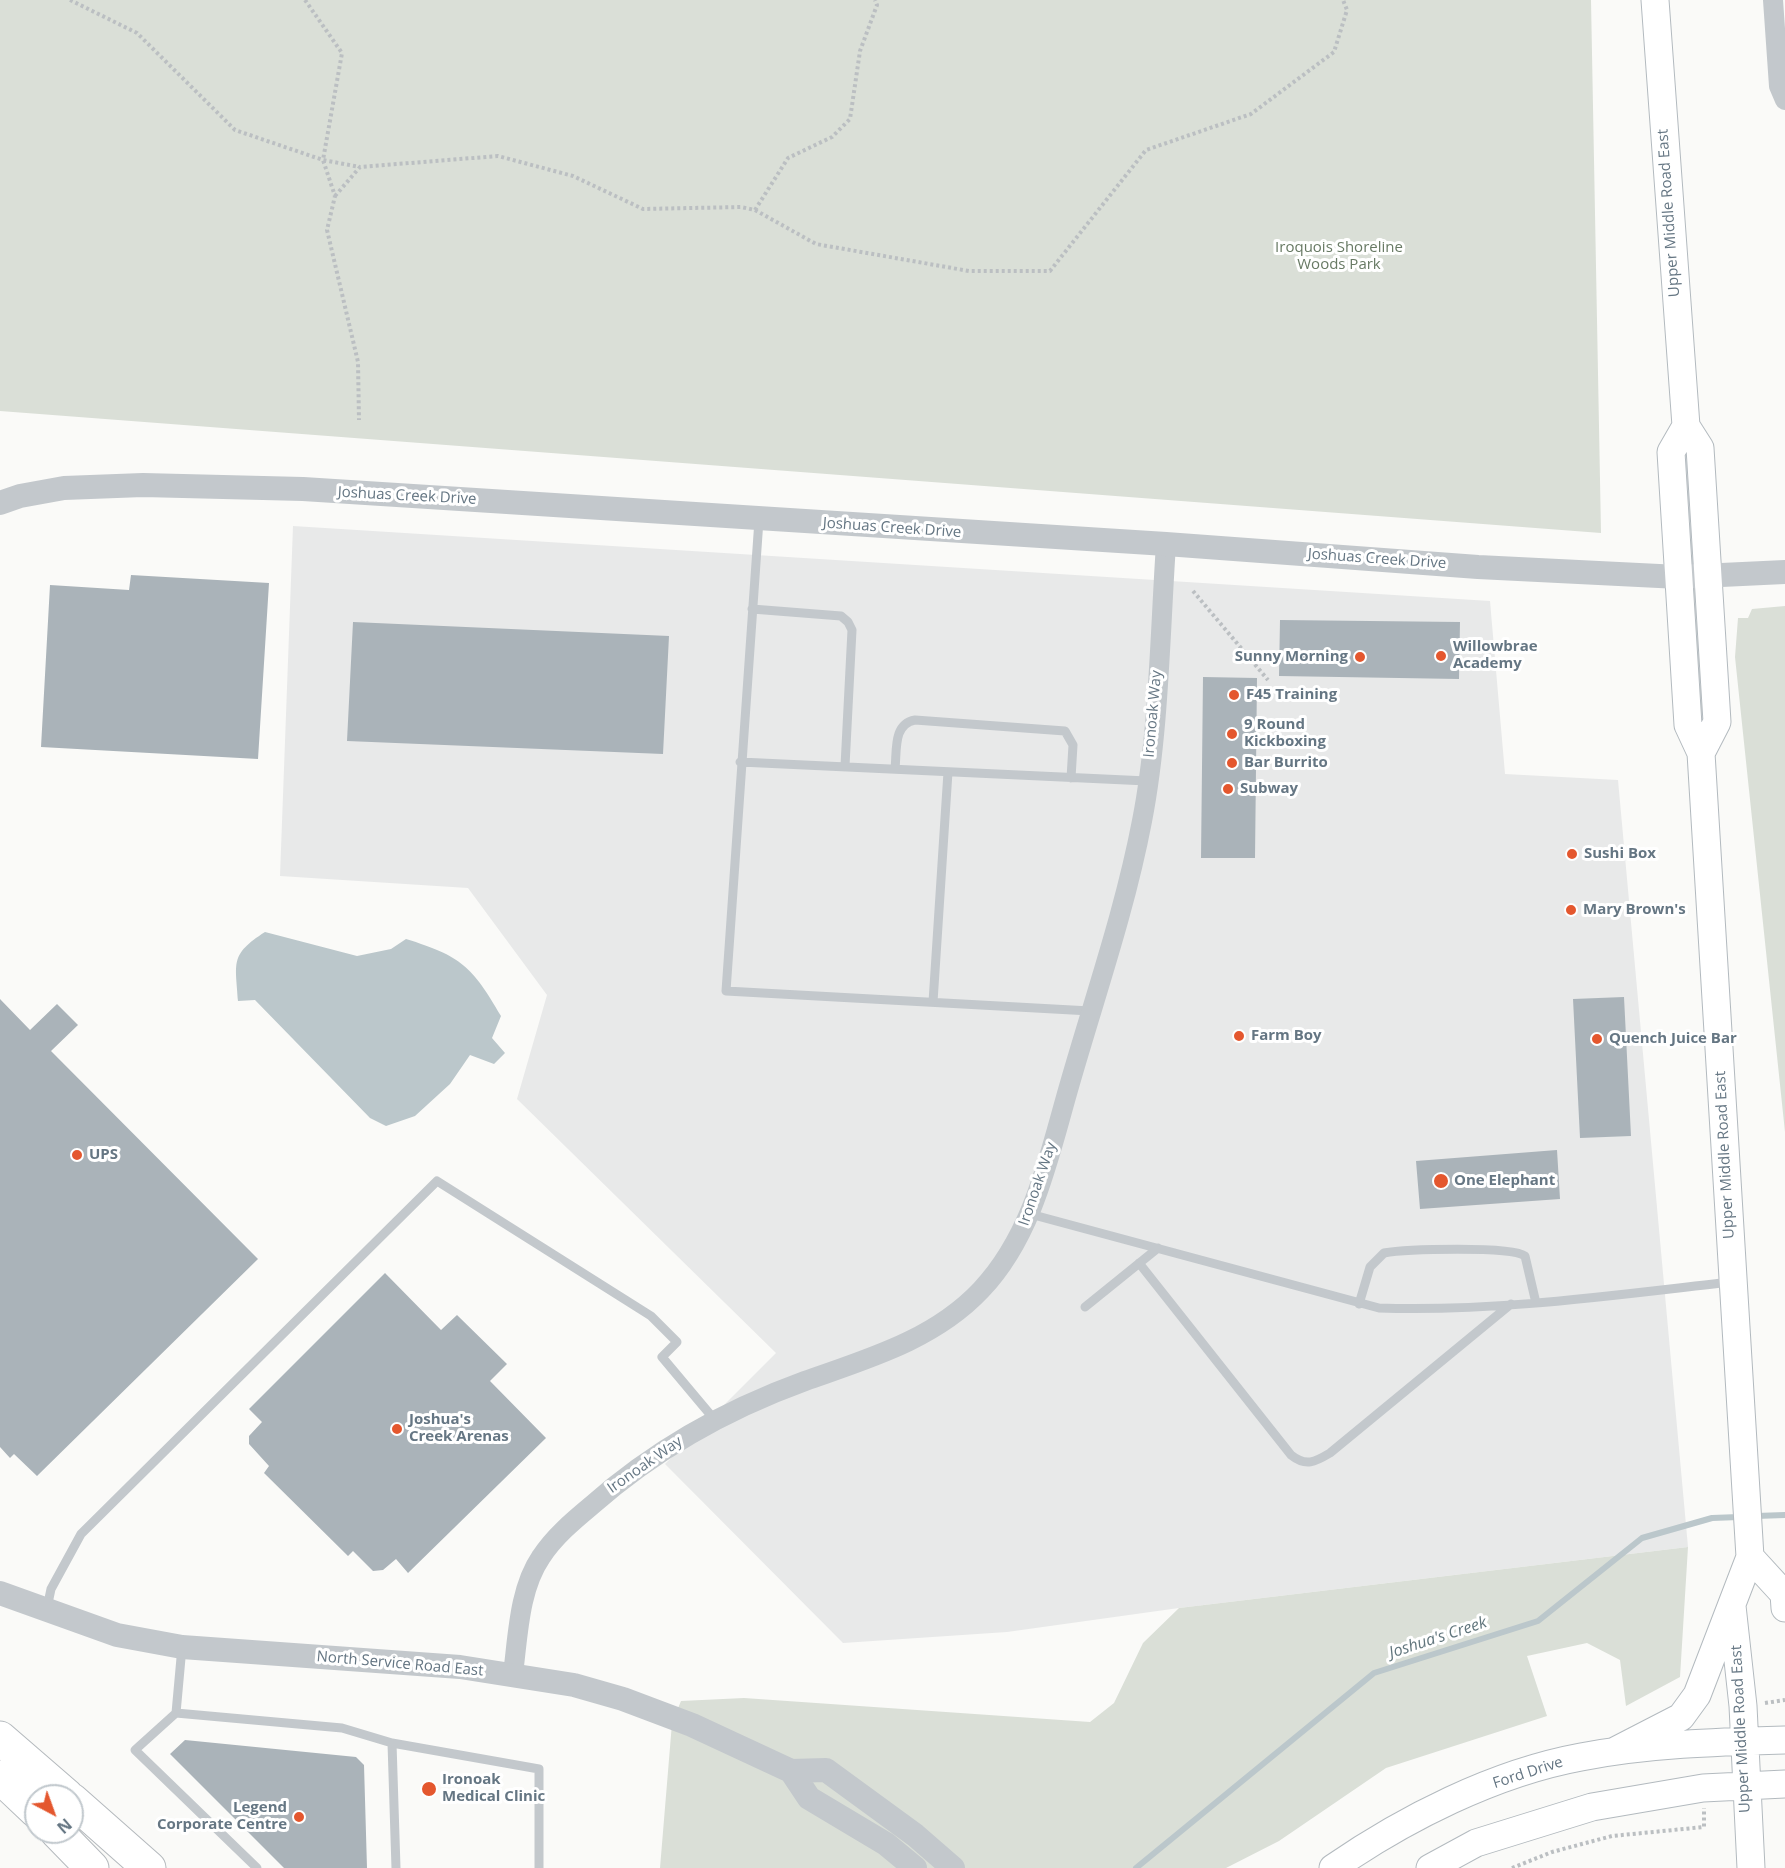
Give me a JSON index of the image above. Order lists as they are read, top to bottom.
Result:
{
  "streets": {
    "main road": ["Upper Middle Road East", "Ford Drive"],
    "street": ["Joshuas Creek Drive", "Ironoak Way", "North Service Road East"]
  },
  "crossings": [
    ["Upper Middle Road East", "Joshuas Creek Drive"],
    ["Upper Middle Road East", "Ford Drive"],
    ["Joshuas Creek Drive", "Ironoak Way"],
    ["Ironoak Way", "North Service Road East"]
  ],
  "water": ["Joshua's Creek"],
  "parks": ["Iroquois Shoreline Woods Park"],
  "places": [
    "Willowbrae Academy",
    "Sunny Morning",
    "F45 Training",
    "9 Round Kickboxing",
    "Bar Burrito",
    "Subway",
    "Sushi Box",
    "Mary Brown's",
    "Farm Boy",
    "Quench Juice Bar",
    "UPS",
    "One Elephant",
    "Joshua's Creek Arenas",
    "Ironoak Medical Clinic",
    "Legend Corporate Centre"
  ],
  "north": "bottom right"
}
